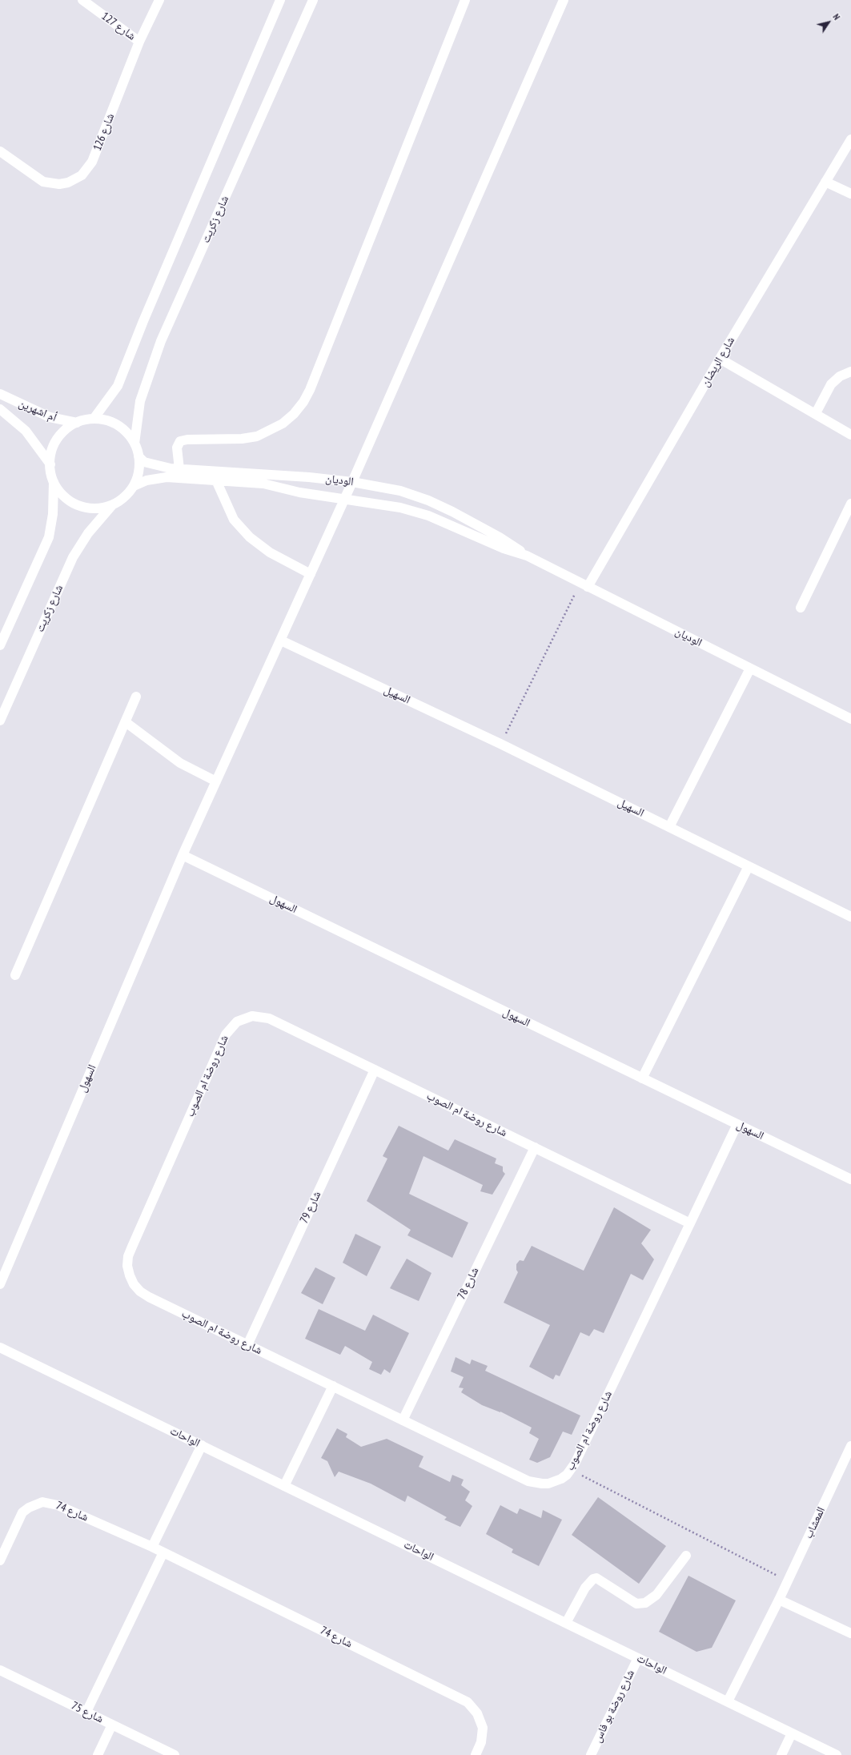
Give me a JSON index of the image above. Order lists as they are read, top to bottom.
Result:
{
  "streets": {
    "street": [
      "شارع 127",
      "شارع 126",
      "شارع زكريت",
      "شارع الريضان",
      "أم اشهرين",
      "الوديان",
      "السهيل",
      "السهول",
      "شارع روضة ام الصوب",
      "شارع 79",
      "شارع 78",
      "الواحات",
      "شارع 74",
      "المعشاب",
      "شارع روضة بو فاس",
      "شارع 75"
    ]
  },
  "crossings": [
    ["شارع 127", "شارع 126"],
    ["شارع زكريت", "أم اشهرين"],
    ["شارع زكريت", "الوديان"],
    ["شارع الريضان", "الوديان"],
    ["أم اشهرين", "الوديان"],
    ["السهيل", "السهول"],
    ["السهول", "شارع روضة ام الصوب"],
    ["شارع روضة ام الصوب", "شارع 79"],
    ["شارع روضة ام الصوب", "شارع 78"],
    ["الواحات", "المعشاب"],
    ["الواحات", "شارع روضة بو فاس"]
  ],
  "north": "top right"
}
